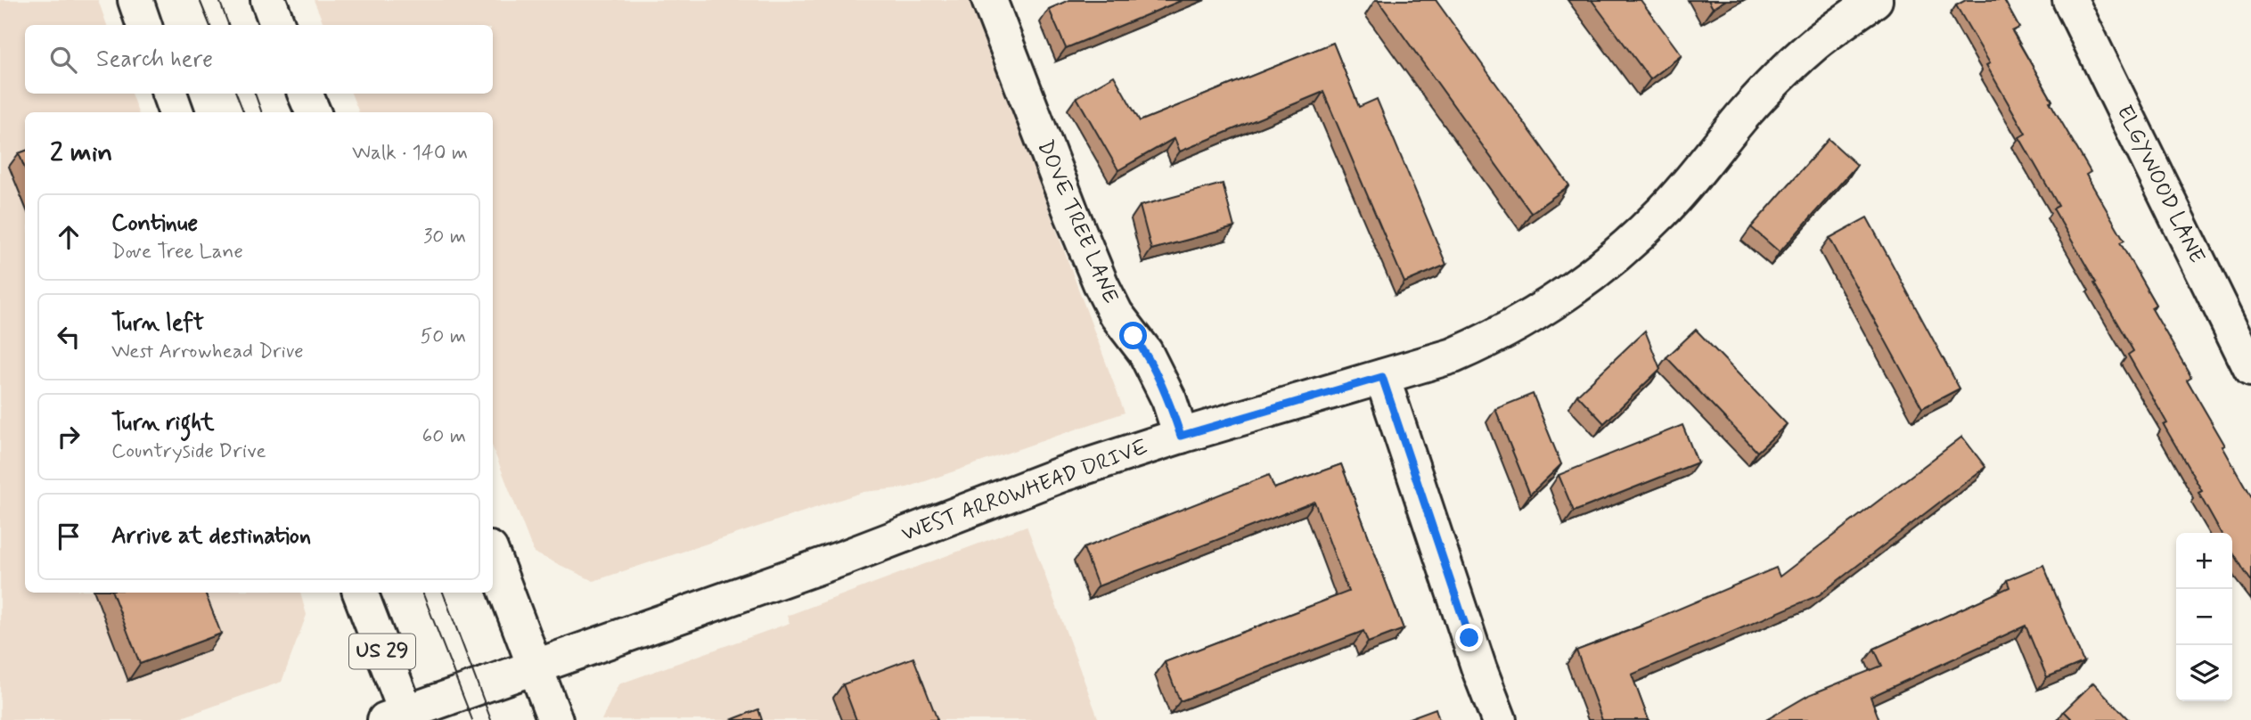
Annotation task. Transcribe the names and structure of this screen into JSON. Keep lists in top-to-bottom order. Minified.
{"streets":{"street":["ELGYWOOD LANE","DOVE TREE LANE","WEST ARROWHEAD DRIVE","US 29"]},"crossings":[["DOVE TREE LANE","WEST ARROWHEAD DRIVE"],["WEST ARROWHEAD DRIVE","US 29"]],"page":{"search":"Search here","heading":["2 min","Walk · 140 m"],"list":[["Continue","Dove Tree Lane","30 m"],["Turn left","West Arrowhead Drive","50 m"],["Turn right","Countryside Drive","60 m"],"Arrive at destination"],"map_buttons":["+","−"]}}
